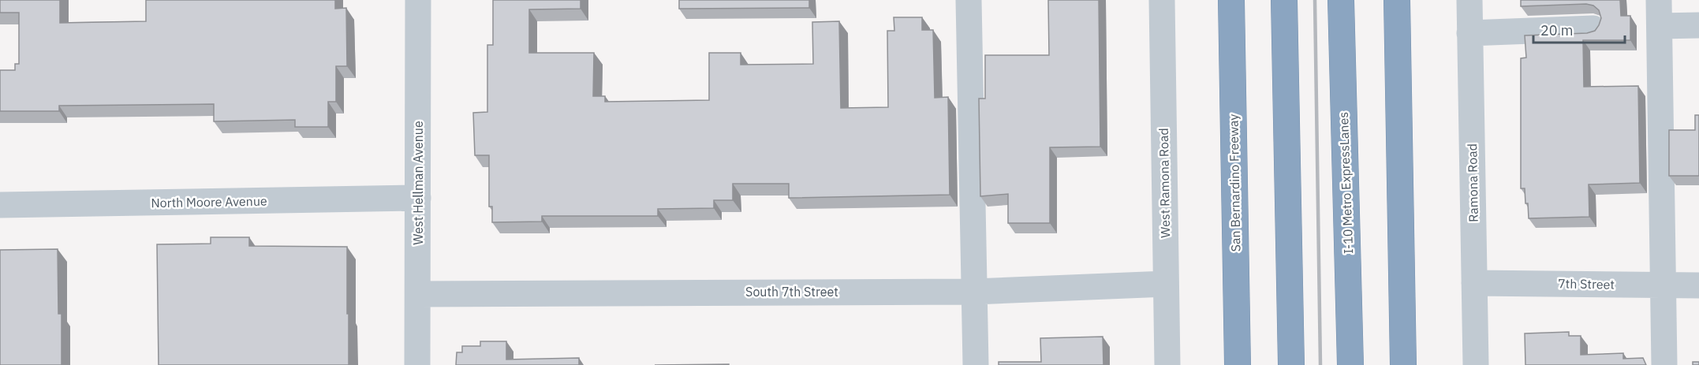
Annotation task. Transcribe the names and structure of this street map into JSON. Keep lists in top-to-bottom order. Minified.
{"streets":{"highway":["San Bernardino Freeway","I-10 Metro ExpressLanes"],"street":["West Hellman Avenue","West Ramona Road","Ramona Road","North Moore Avenue","7th Street","South 7th Street"]},"crossings":[["West Hellman Avenue","North Moore Avenue"],["West Hellman Avenue","South 7th Street"],["West Ramona Road","South 7th Street"],["Ramona Road","7th Street"]],"scale_bar":"20 m"}
